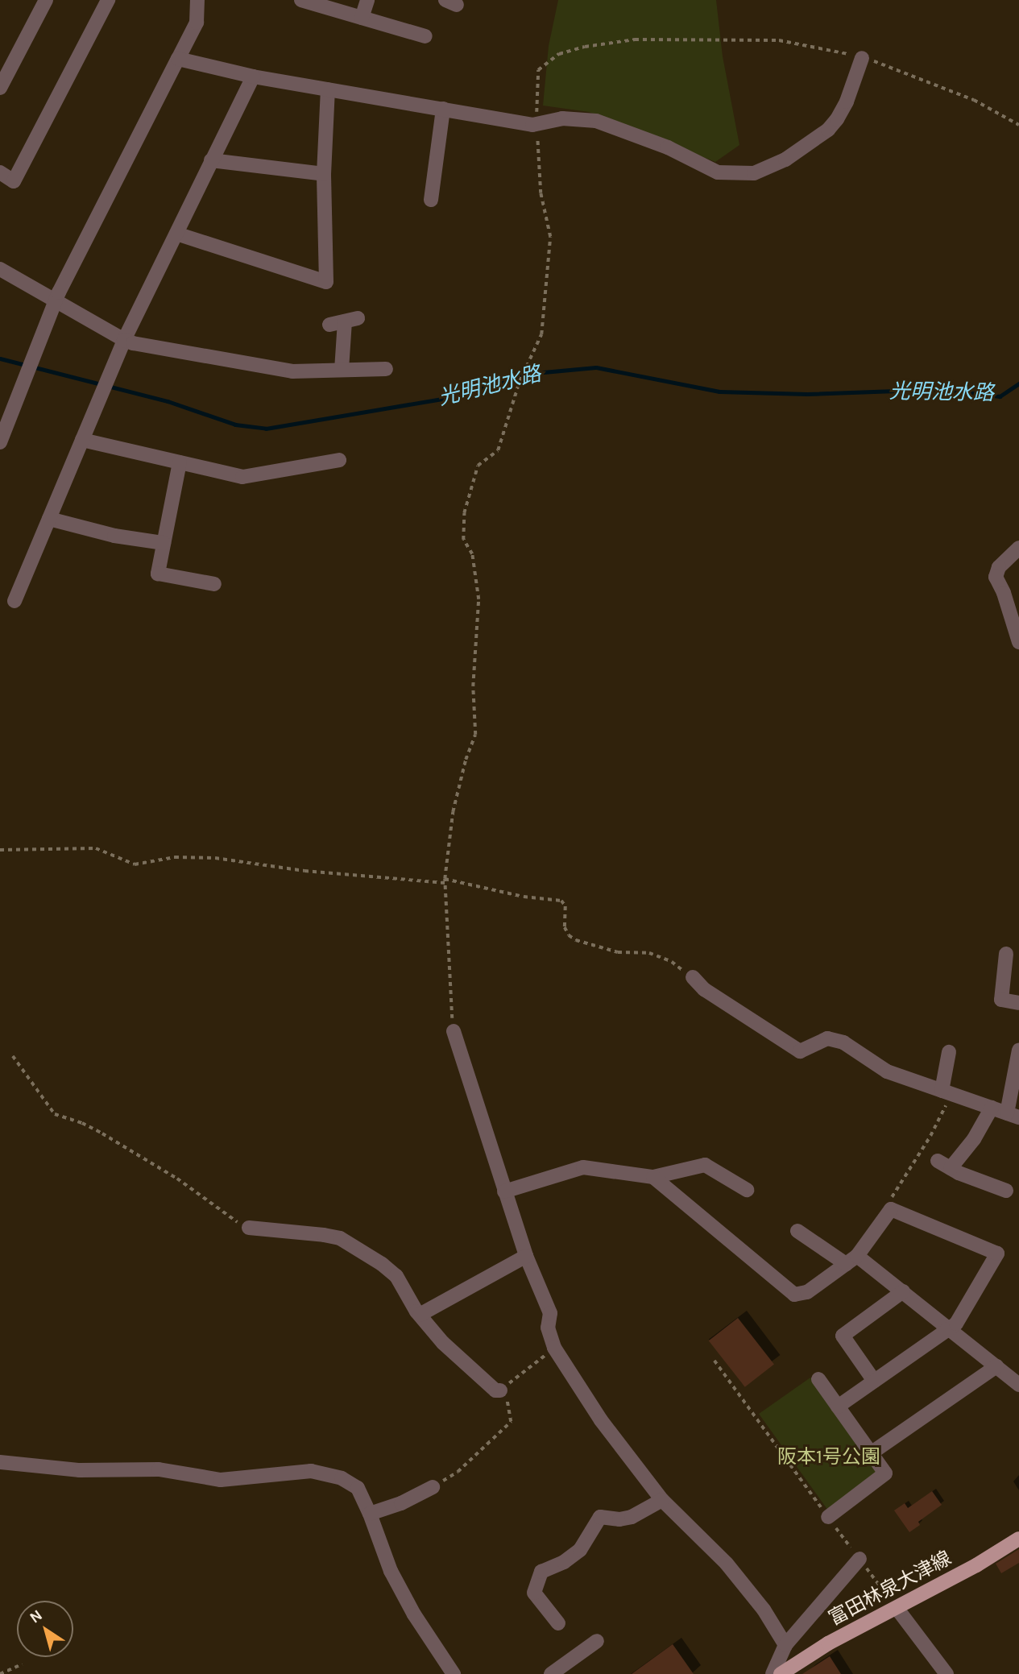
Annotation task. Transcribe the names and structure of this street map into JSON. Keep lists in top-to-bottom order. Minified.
{"streets":{"main road":["富田林泉大津線"]},"water":["光明池水路"],"parks":["阪本1号公園"],"north":"top left"}
